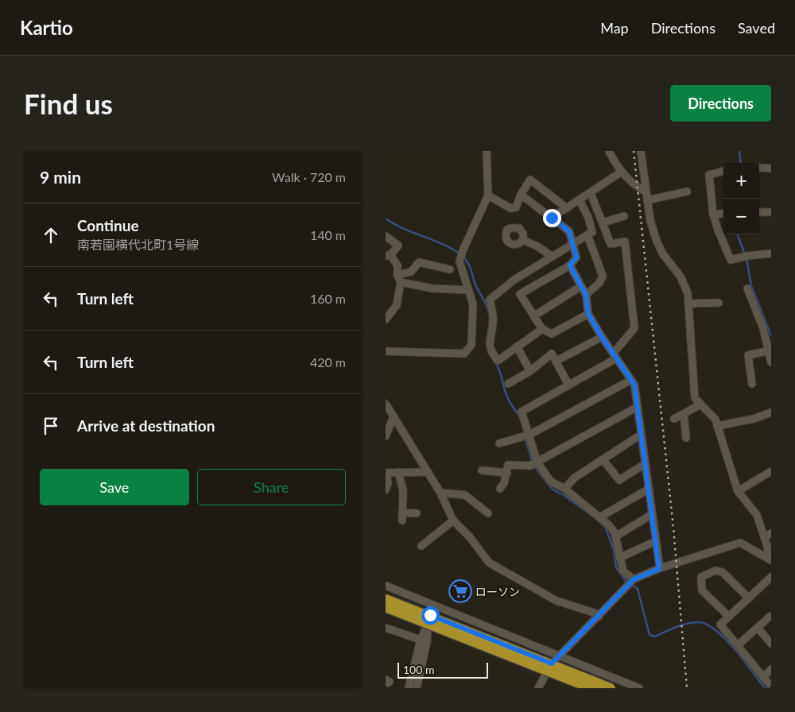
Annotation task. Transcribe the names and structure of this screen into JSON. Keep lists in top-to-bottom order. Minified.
{"places":{"supermarket":["ローソン"]},"scale_bar":"100 m","page":{"header":"Kartio","nav":["Map","Directions","Saved"],"buttons":["Directions",["Save","Share"]],"title":"Find us","heading":["9 min","Walk · 720 m"],"map_buttons":["+","−"],"list":[["Continue","南若園横代北町1号線","140 m"],["Turn left","160 m"],["Turn left","420 m"],"Arrive at destination"],"scale":"100 m"}}
